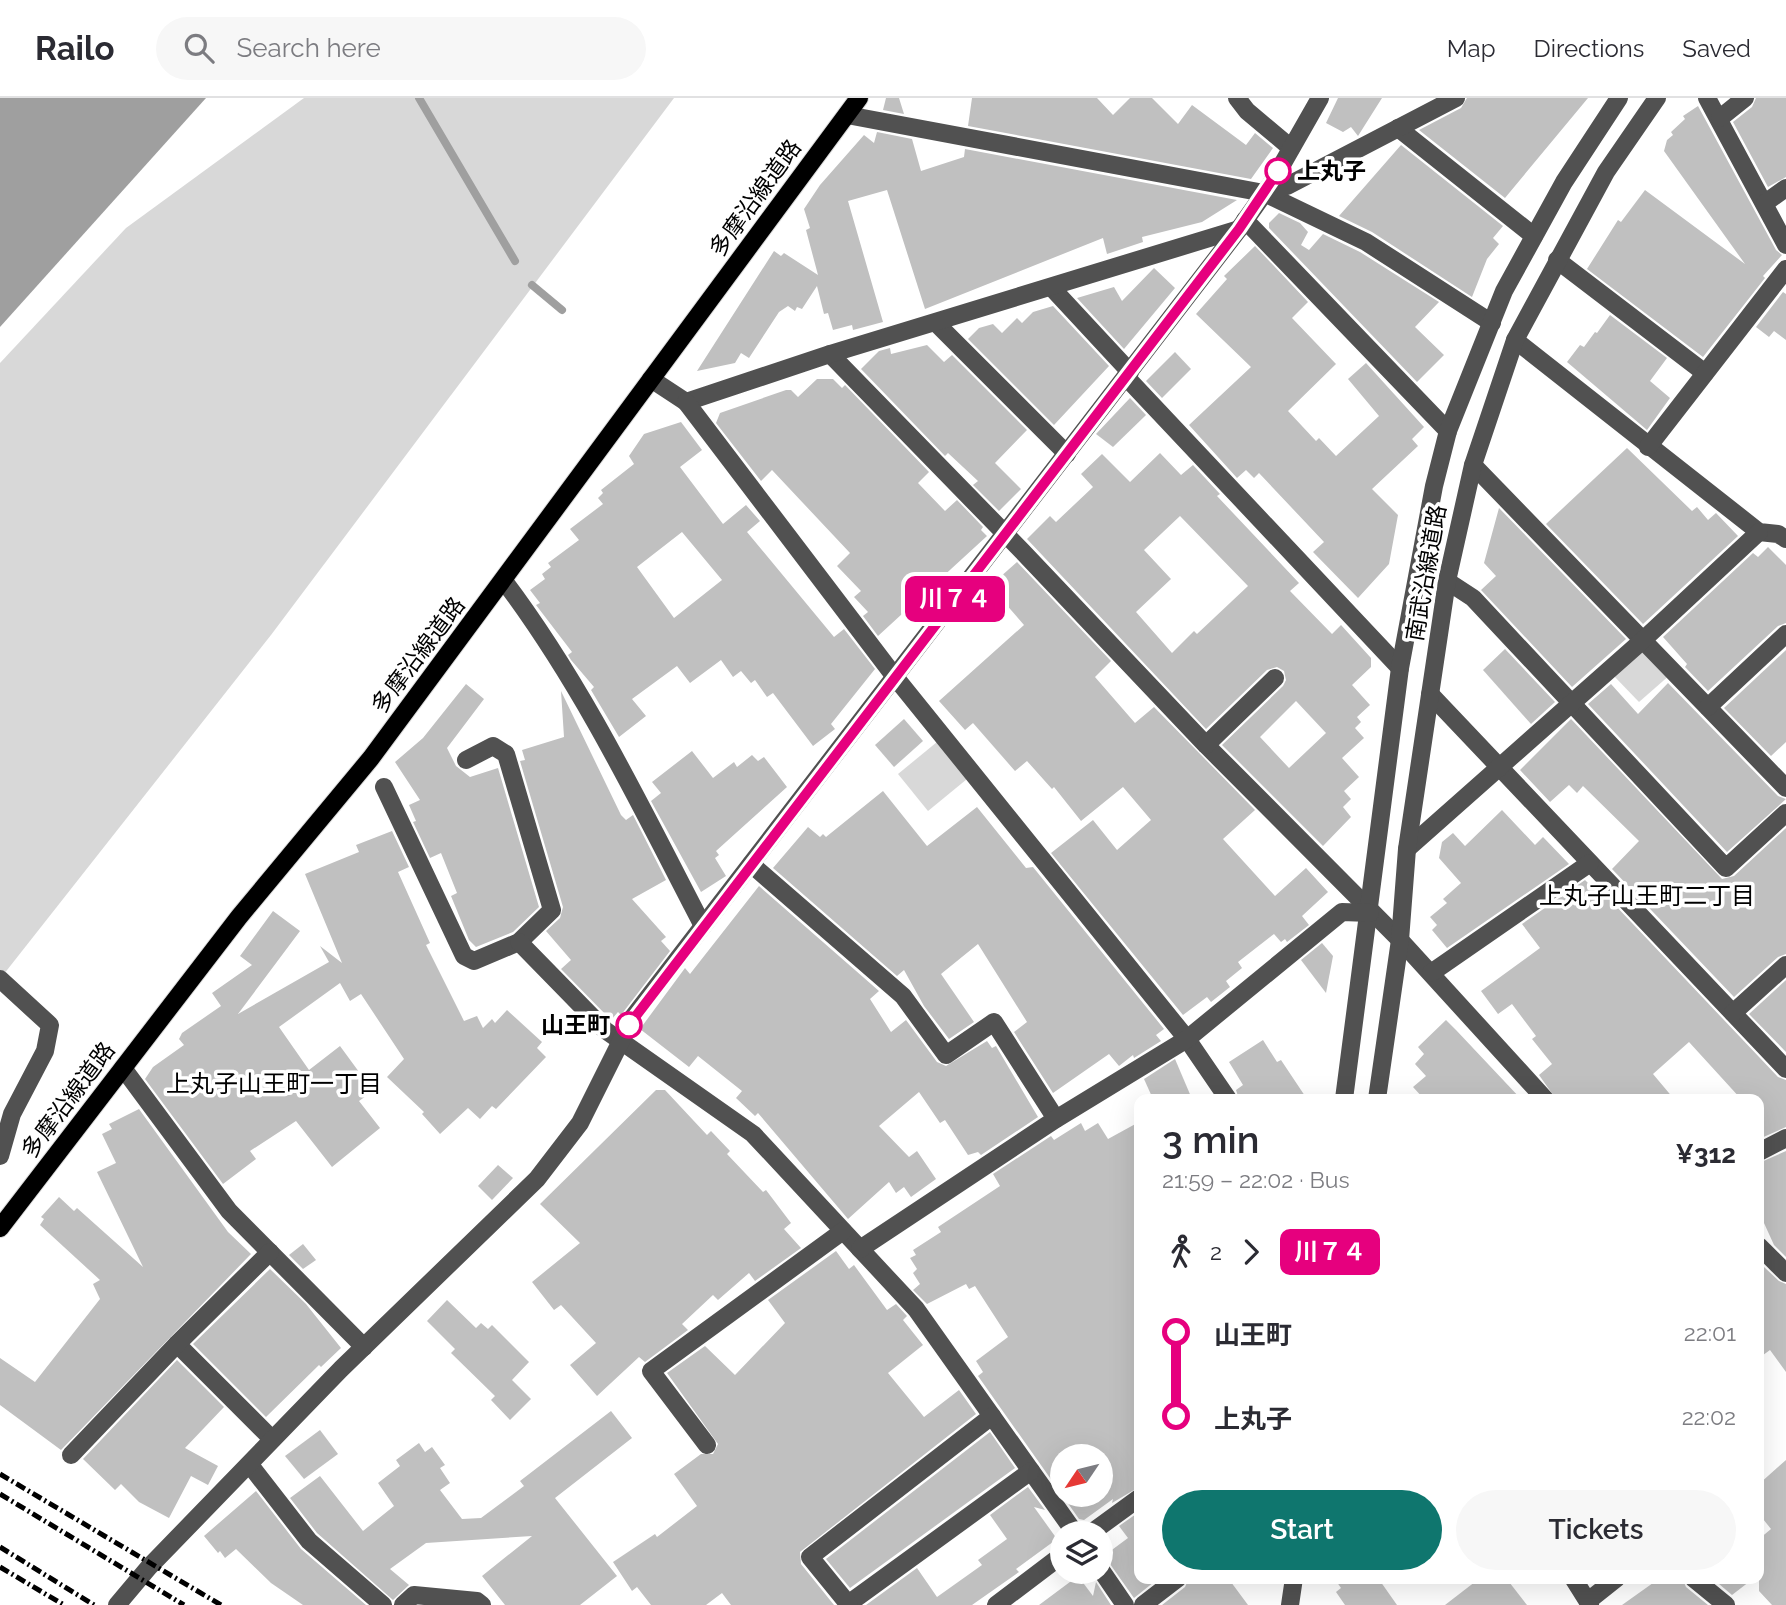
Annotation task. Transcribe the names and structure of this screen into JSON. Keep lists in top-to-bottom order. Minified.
{"streets":{"main road":["多摩沿線道路"],"street":["南武沿線道路"]},"districts":["上丸子山王町二丁目","上丸子山王町一丁目"],"places":["上丸子","山王町"],"lines":["bus line 川７４"],"north":"bottom left","page":{"header":"Railo","search":"Search here","nav":["Map","Directions","Saved"],"on_map":"川７４","heading":["3 min","21:59 – 22:02 · Bus","¥312"],"legs":["2","川７４"],"list":[{"name":"山王町","value":"22:01"},{"name":"上丸子","value":"22:02"}],"buttons":["Start","Tickets"]}}
